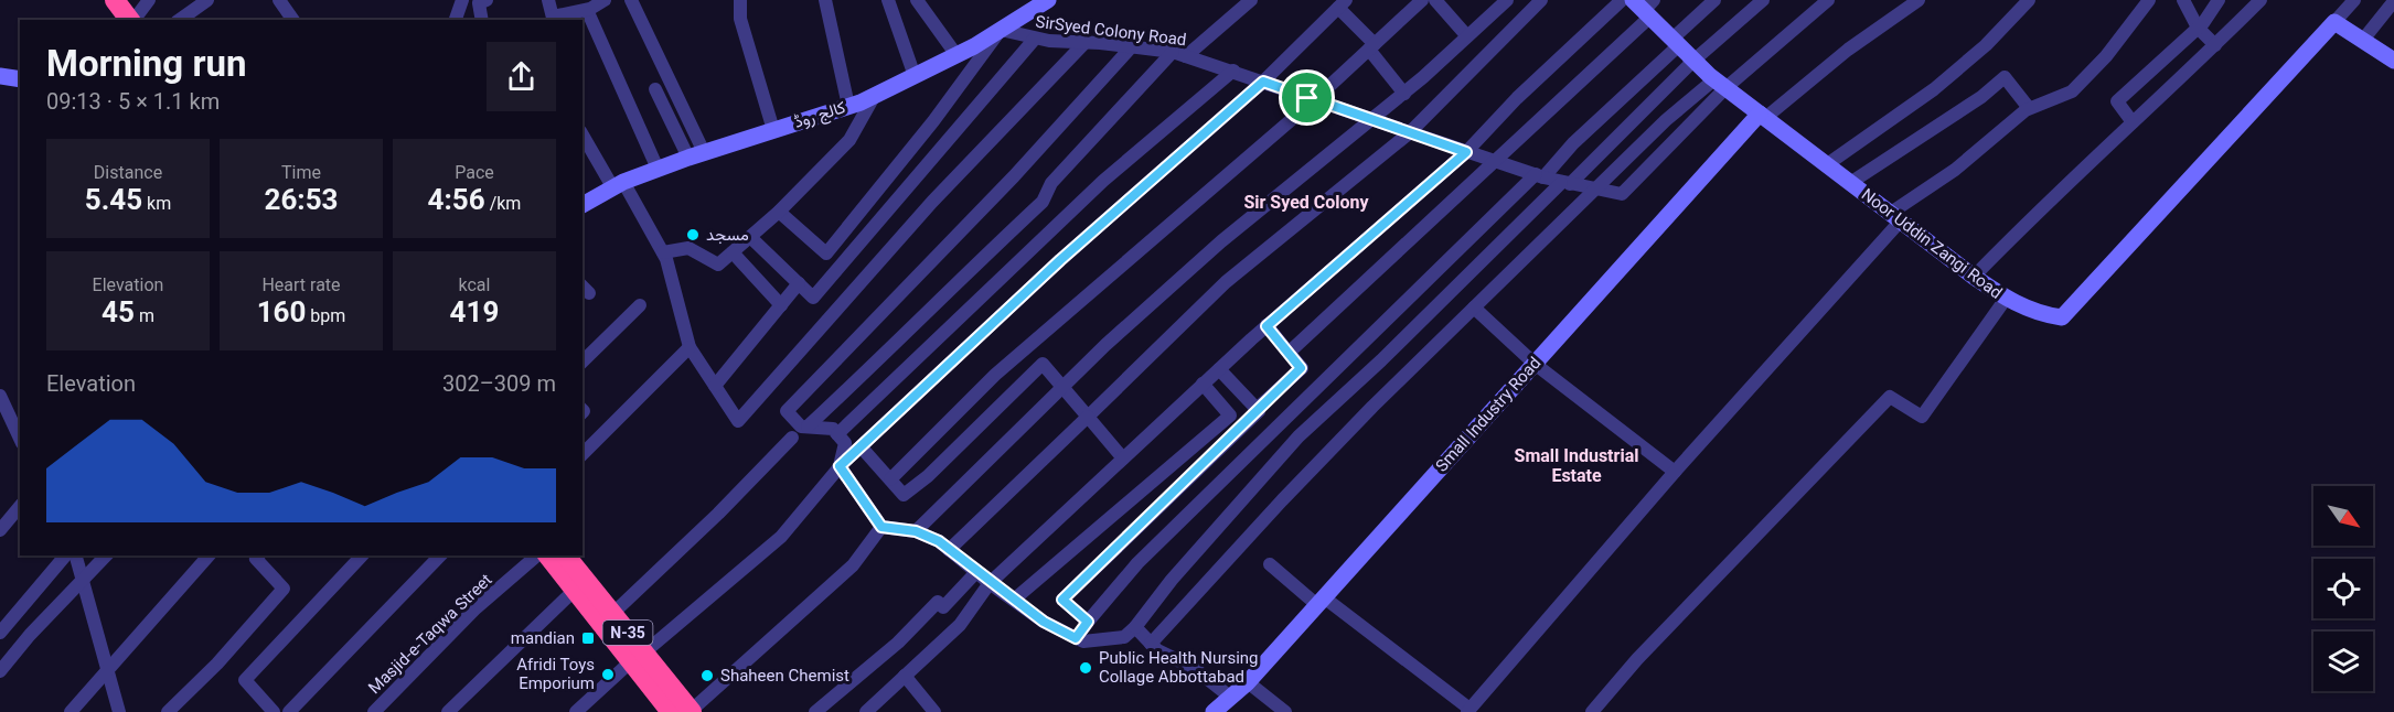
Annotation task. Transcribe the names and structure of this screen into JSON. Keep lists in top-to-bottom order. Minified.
{"streets":{"highway":["N-35"],"street":["SirSyed Colony Road","کالج روڈ","Noor Uddin Zangi Road","Small Industry Road","Masjid-e-Taqwa Street"]},"crossings":[["SirSyed Colony Road","کالج روڈ"],["SirSyed Colony Road","Noor Uddin Zangi Road"],["Noor Uddin Zangi Road","Small Industry Road"]],"districts":["Sir Syed Colony","Small Industrial Estate"],"places":{"other":["مسجد","Public Health Nursing Collage Abbottabad","Afridi Toys Emporium","Shaheen Chemist"],"transit":["mandian"]},"north":"bottom right","page":{"heading":["Morning run","09:13 · 5 × 1.1 km"],"stats":[["Distance","5.45 km"],["Time","26:53"],["Pace","4:56 /km"],["Elevation","45 m"],["Heart rate","160 bpm"],["kcal","419"]],"chart":["Elevation","302–309 m"]}}
